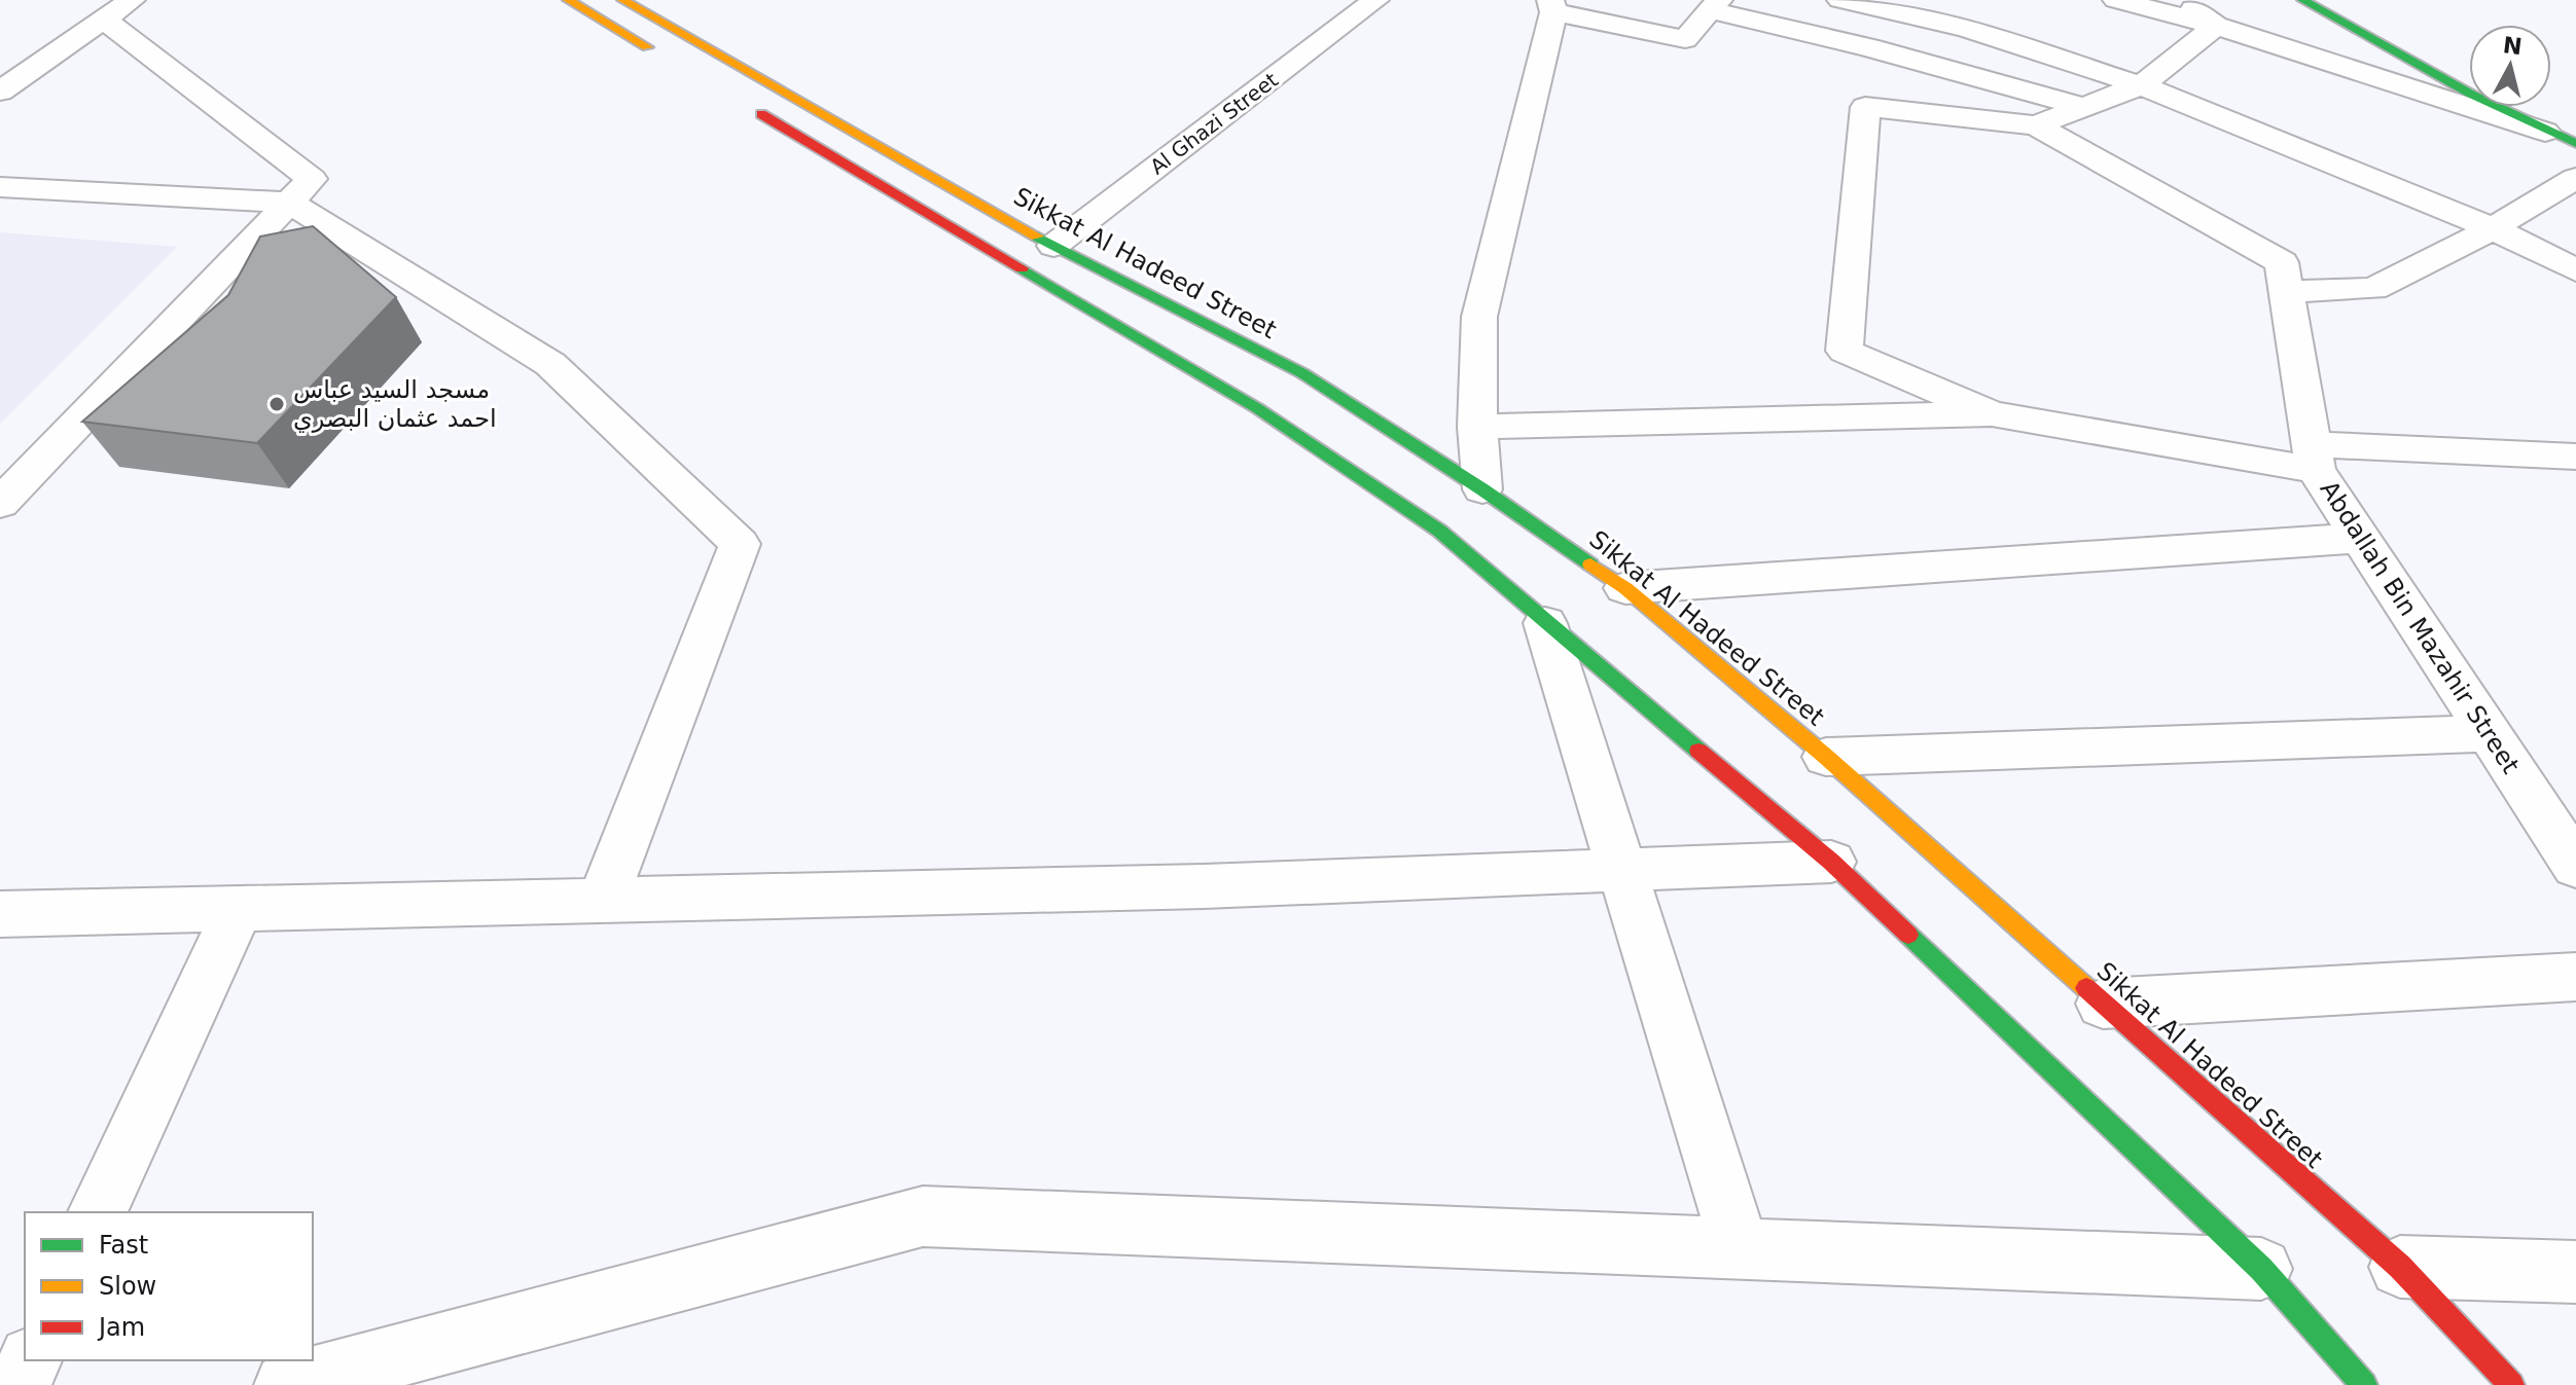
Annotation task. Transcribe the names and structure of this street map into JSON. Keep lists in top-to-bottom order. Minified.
{"streets":{"main road":["Sikkat Al Hadeed Street"],"street":["Al Ghazi Street","Abdallah Bin Mazahir Street"]},"crossings":[["Al Ghazi Street","Sikkat Al Hadeed Street"]],"places":["مسجد السيد عباس احمد عثمان البصري"],"legend":["Fast","Slow","Jam"],"north":"top"}
